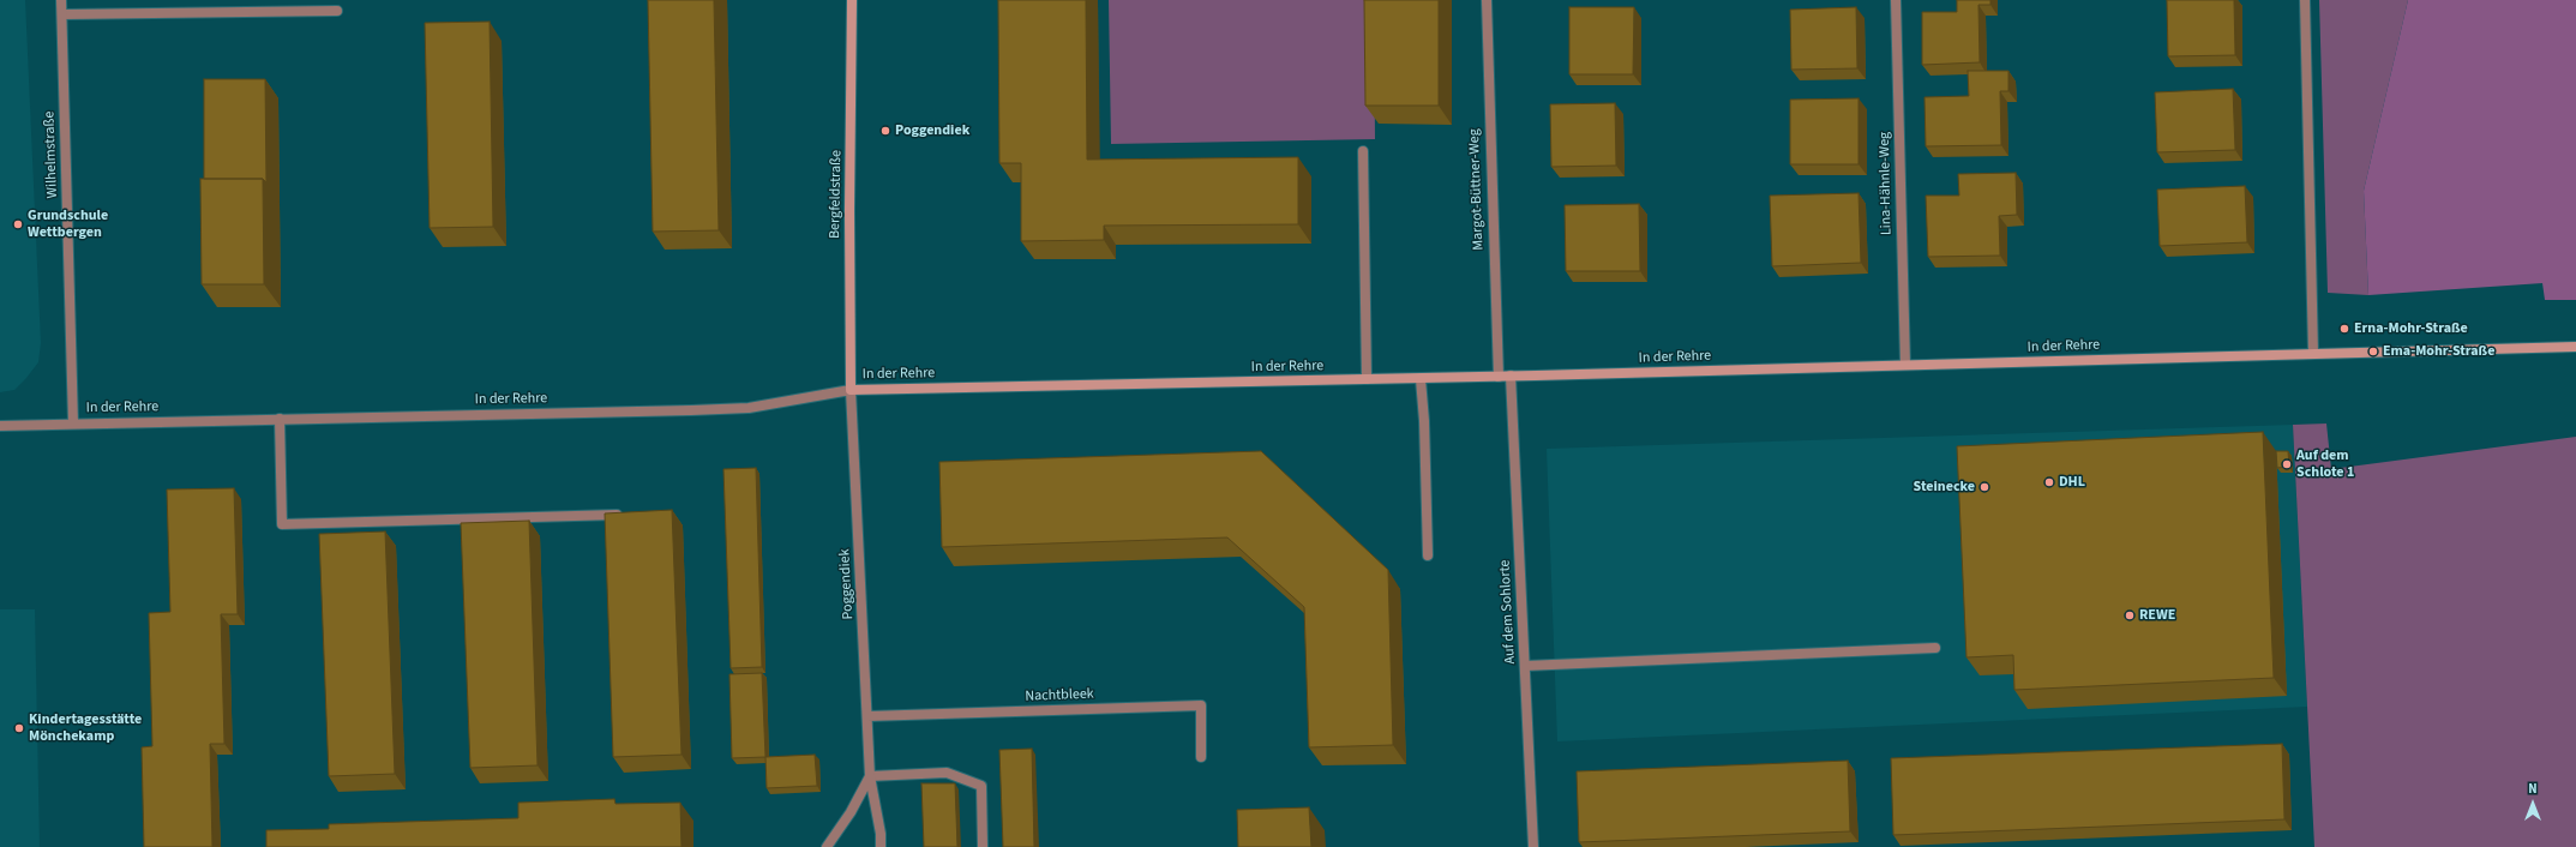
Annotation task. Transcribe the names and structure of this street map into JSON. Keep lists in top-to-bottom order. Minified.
{"streets":{"street":["Wilhelmstraße","Lina-Hähnle-Weg","Margot-Büttner-Weg","Bergfeldstraße","In der Rehre","Poggendiek","Auf dem Sohlorte","Nachtbleek"]},"crossings":[["Wilhelmstraße","In der Rehre"],["Lina-Hähnle-Weg","In der Rehre"],["Margot-Büttner-Weg","In der Rehre"],["Bergfeldstraße","In der Rehre"],["Bergfeldstraße","Poggendiek"],["In der Rehre","Poggendiek"],["In der Rehre","Auf dem Sohlorte"],["Poggendiek","Nachtbleek"]],"places":["Poggendiek","Grundschule Wettbergen","Erna-Mohr-Straße","Ema-Mohr-Straße","Auf dem Schlote 1","DHL","Steinecke","REWE","Kindertagesstätte Mönchekamp"],"north":"top"}
